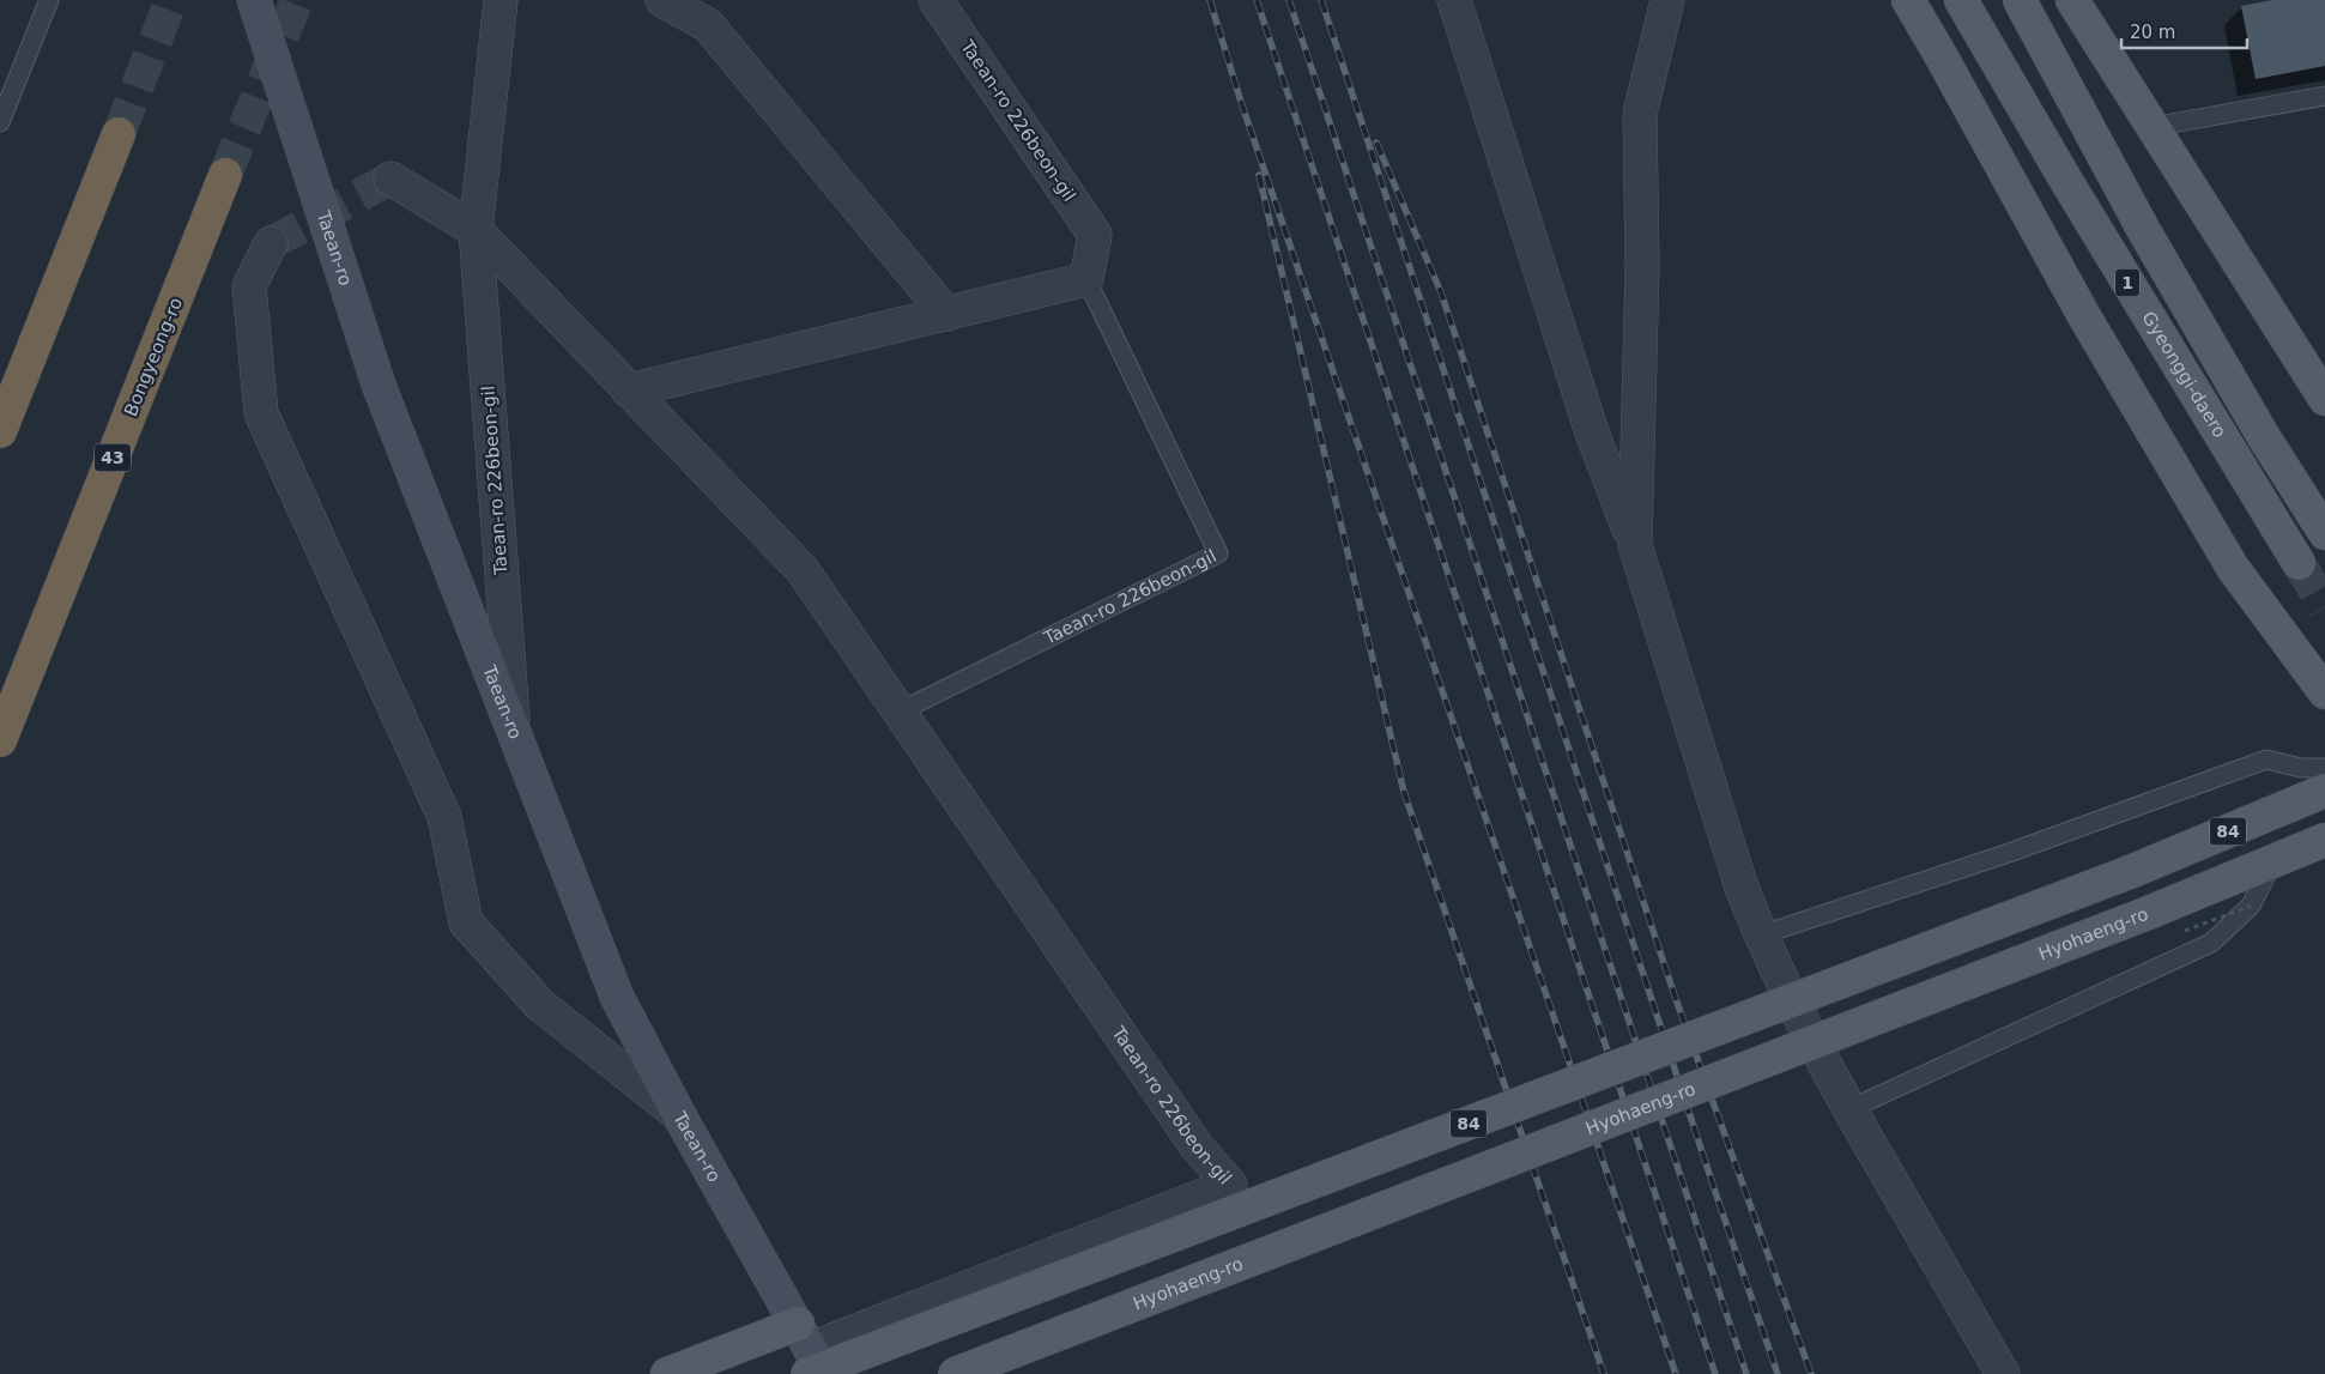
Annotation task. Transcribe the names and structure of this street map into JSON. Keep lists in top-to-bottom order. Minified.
{"streets":{"highway":["Bongyeong-ro","43"],"main road":["1","Gyeonggi-daero","84","Hyohaeng-ro"],"street":["Taean-ro 226beon-gil","Taean-ro"]},"crossings":[["Taean-ro 226beon-gil","Taean-ro"],["Taean-ro 226beon-gil","84"],["Taean-ro","84"]],"scale_bar":"20 m"}
